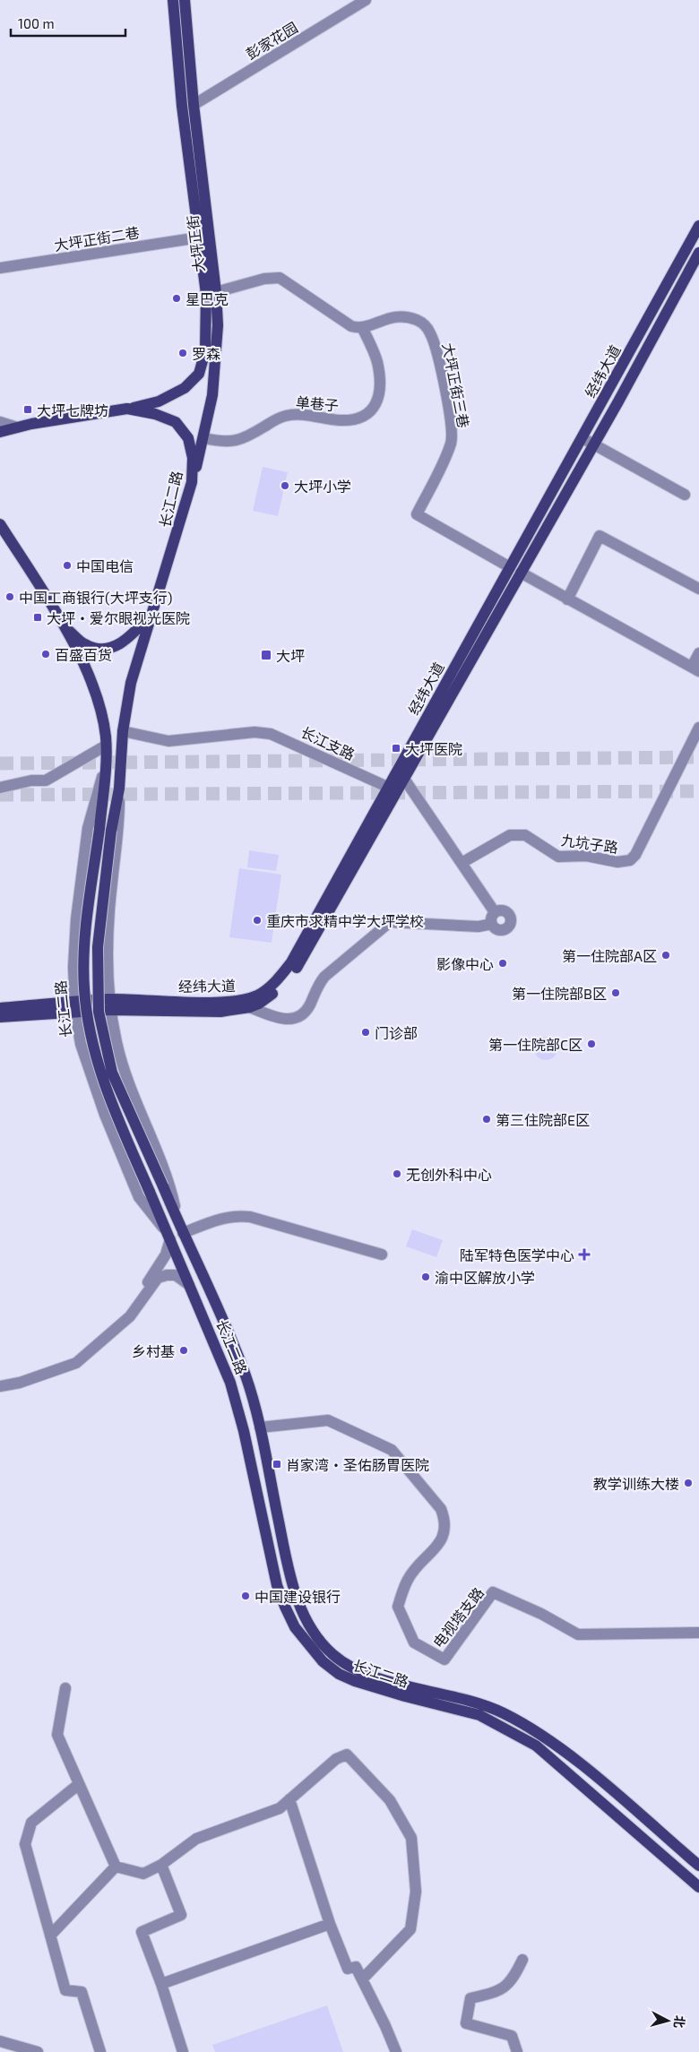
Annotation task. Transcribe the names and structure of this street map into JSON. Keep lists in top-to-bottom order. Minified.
{"streets":{"main road":["大坪正街","经纬大道","长江二路"],"street":["彭家花园","大坪正街二巷","大坪正街三巷","单巷子","长江支路","九坑子路","电视塔支路"]},"crossings":[["彭家花园","大坪正街"],["大坪正街二巷","大坪正街"],["大坪正街","单巷子"],["大坪正街","长江二路"],["经纬大道","大坪正街三巷"],["经纬大道","长江二路"],["经纬大道","长江支路"],["大坪正街三巷","单巷子"],["长江二路","长江支路"],["长江二路","电视塔支路"]],"places":{"other":["星巴克","罗森","大坪小学","中国电信","中国工商银行(大坪支行)","百盛百货","重庆市求精中学大坪学校","第一住院部A区","影像中心","第一住院部B区","门诊部","第一住院部C区","第三住院部E区","无创外科中心","渝中区解放小学","乡村基","教学训练大楼","中国建设银行"],"transit":["大坪七牌坊","大坪‧爱尔眼视光医院","大坪","大坪医院","肖家湾‧圣佑肠胃医院"],"health":["陆军特色医学中心"]},"scale_bar":"100 m","north":"right"}
